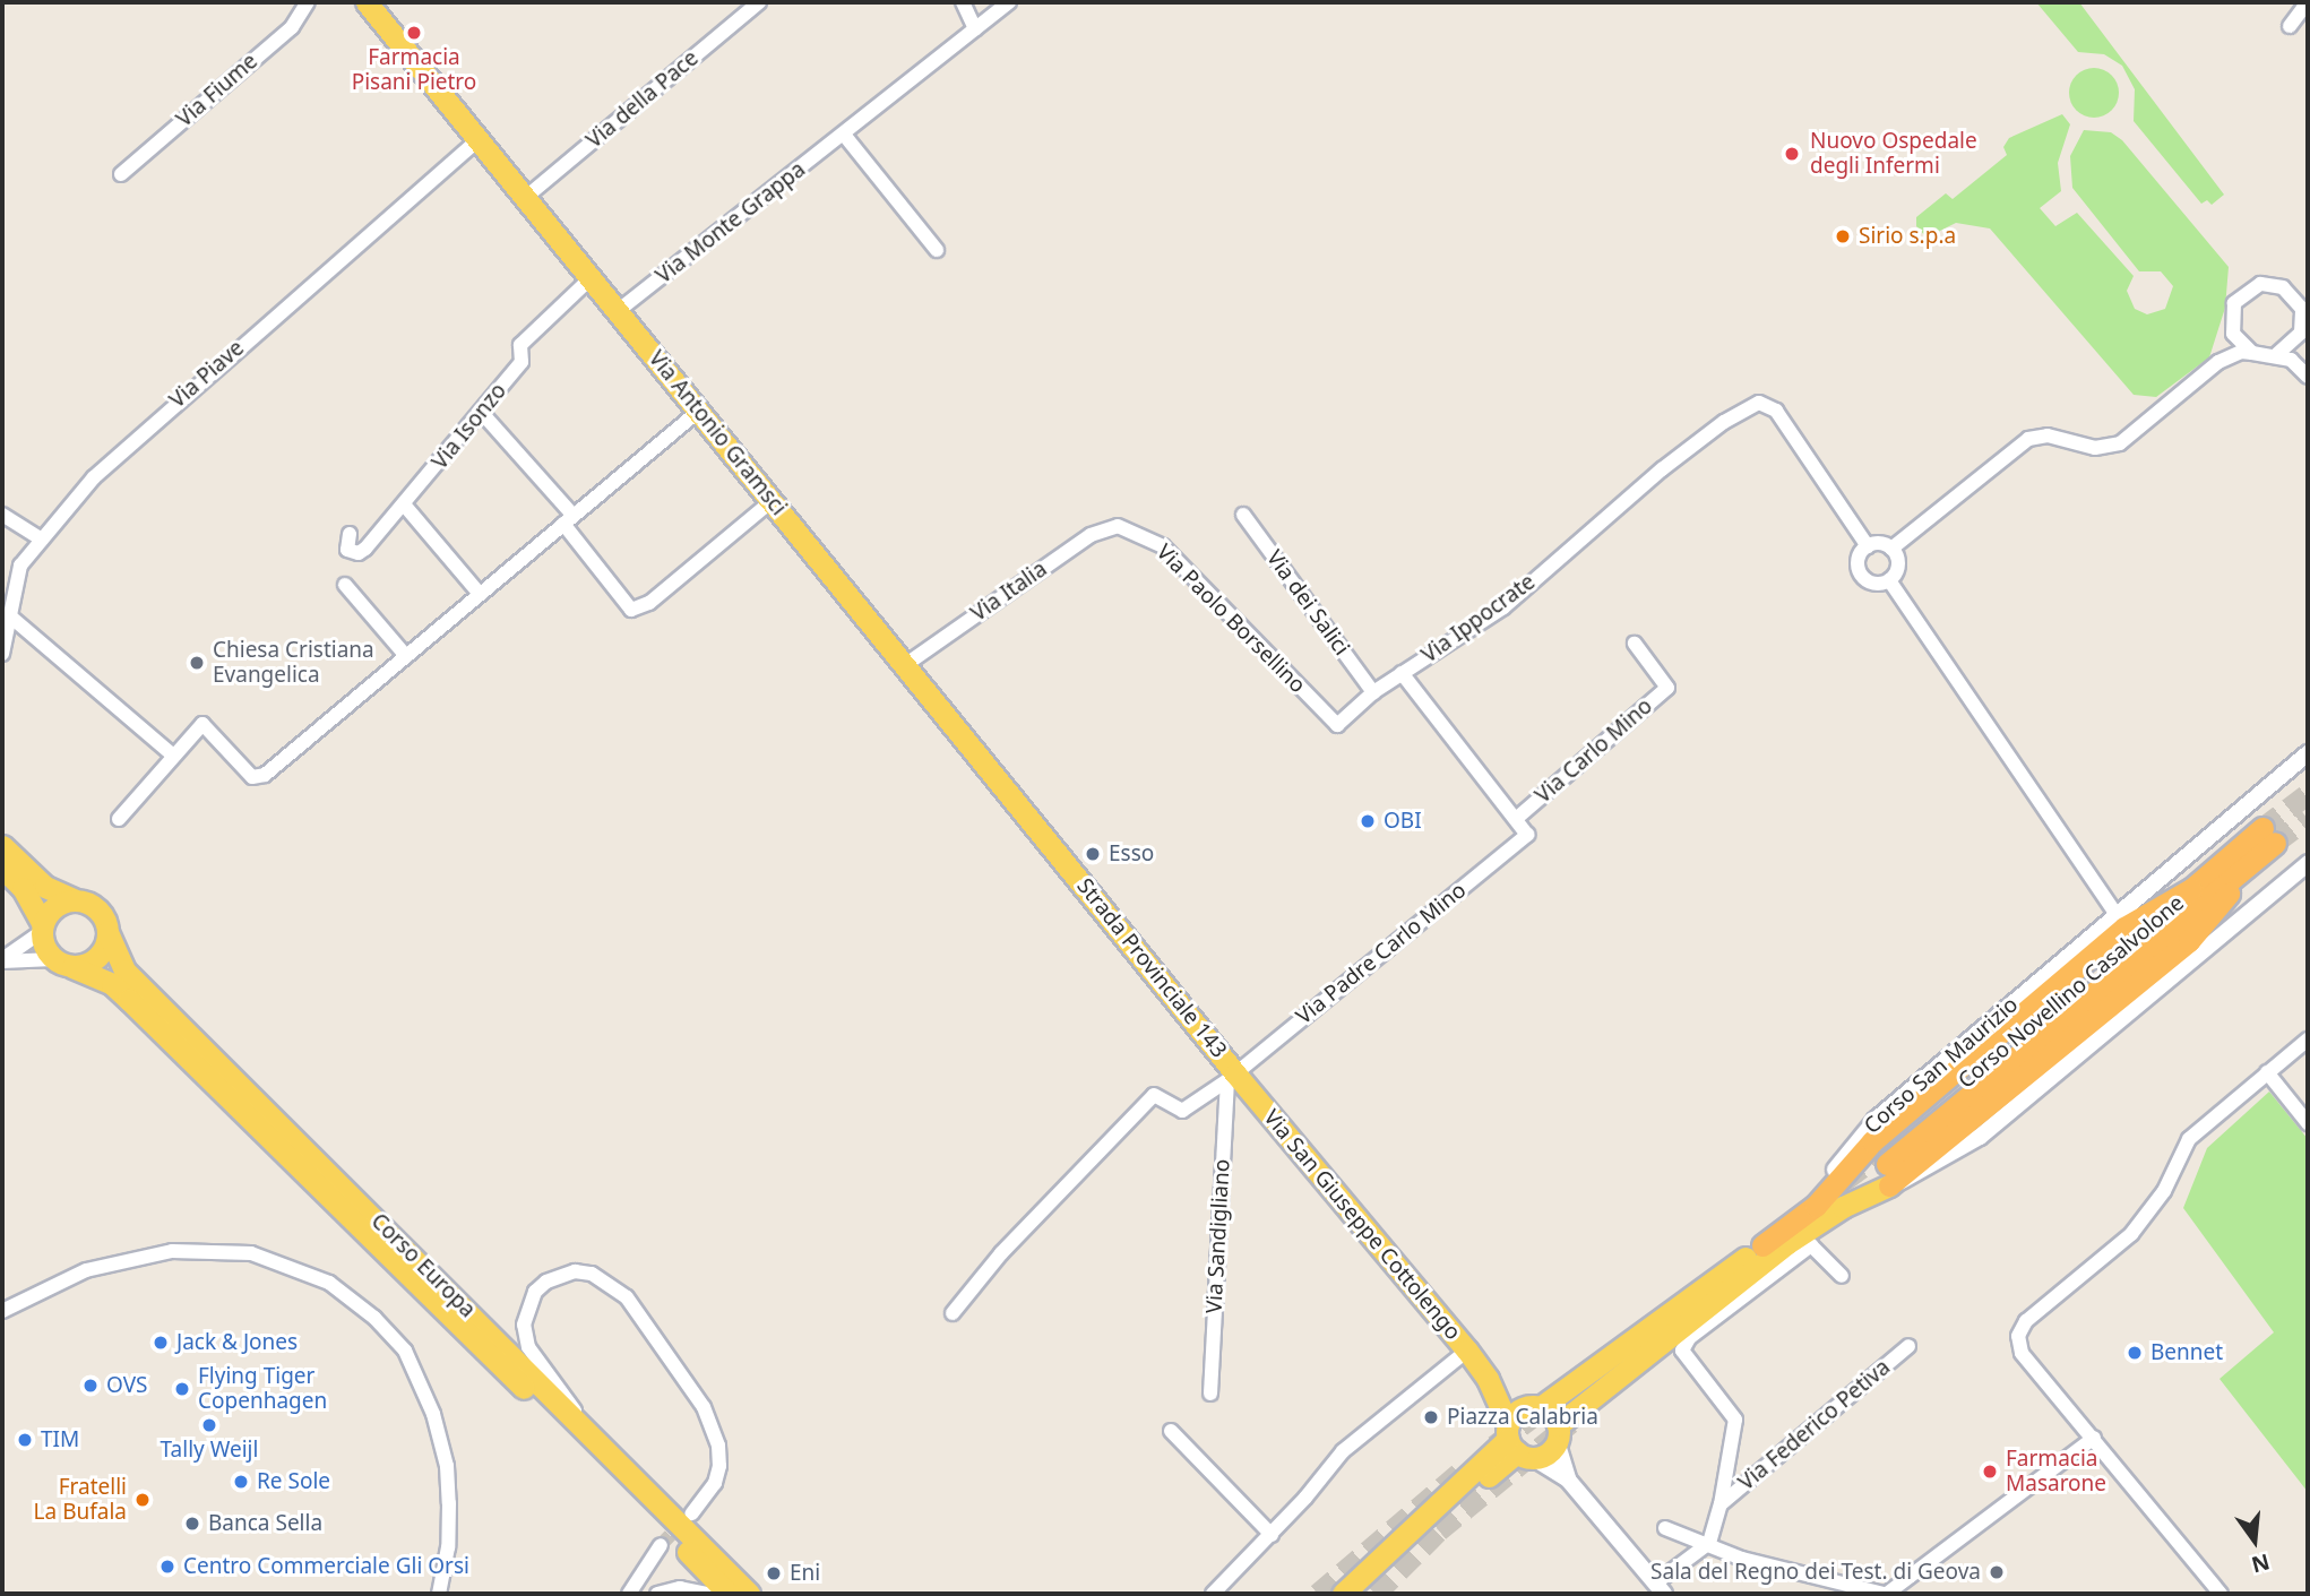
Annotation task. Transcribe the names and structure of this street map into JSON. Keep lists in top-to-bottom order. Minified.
{"streets":{"highway":["Corso Novellino Casalvolone"],"main road":["Via Antonio Gramsci","Strada Provinciale 143","Corso San Maurizio","Via San Giuseppe Cottolengo","Corso Europa"],"street":["Via Fiume","Via della Pace","Via Monte Grappa","Via Piave","Via Isonzo","Via Italia","Via dei Salici","Via Paolo Borsellino","Via Ippocrate","Via Carlo Mino","Via Padre Carlo Mino","Via Sandigliano","Via Federico Petiva"]},"crossings":[["Via della Pace","Via Antonio Gramsci"],["Via Monte Grappa","Via Antonio Gramsci"],["Via Piave","Via Antonio Gramsci"],["Via Isonzo","Via Antonio Gramsci"],["Via Antonio Gramsci","Via Italia"],["Via Antonio Gramsci","Strada Provinciale 143"],["Via Italia","Via Paolo Borsellino"],["Via dei Salici","Via Ippocrate"],["Via Paolo Borsellino","Via Ippocrate"],["Via Carlo Mino","Via Padre Carlo Mino"],["Via Padre Carlo Mino","Strada Provinciale 143"],["Via Padre Carlo Mino","Via San Giuseppe Cottolengo"],["Via Padre Carlo Mino","Via Sandigliano"],["Strada Provinciale 143","Via San Giuseppe Cottolengo"],["Strada Provinciale 143","Via Sandigliano"],["Corso San Maurizio","Via San Giuseppe Cottolengo"],["Via San Giuseppe Cottolengo","Via Sandigliano"]],"places":["Farmacia Pisani Pietro","Nuovo Ospedale degli Infermi","Sirio s.p.a","Chiesa Cristiana Evangelica","OBI","Esso","Jack & Jones","Bennet","OVS","Flying Tiger Copenhagen","Piazza Calabria","Tally Weijl","TIM","Farmacia Masarone","Re Sole","Fratelli La Bufala","Banca Sella","Centro Commerciale Gli Orsi","Sala del Regno dei Test. di Geova","Eni"],"north":"bottom"}
